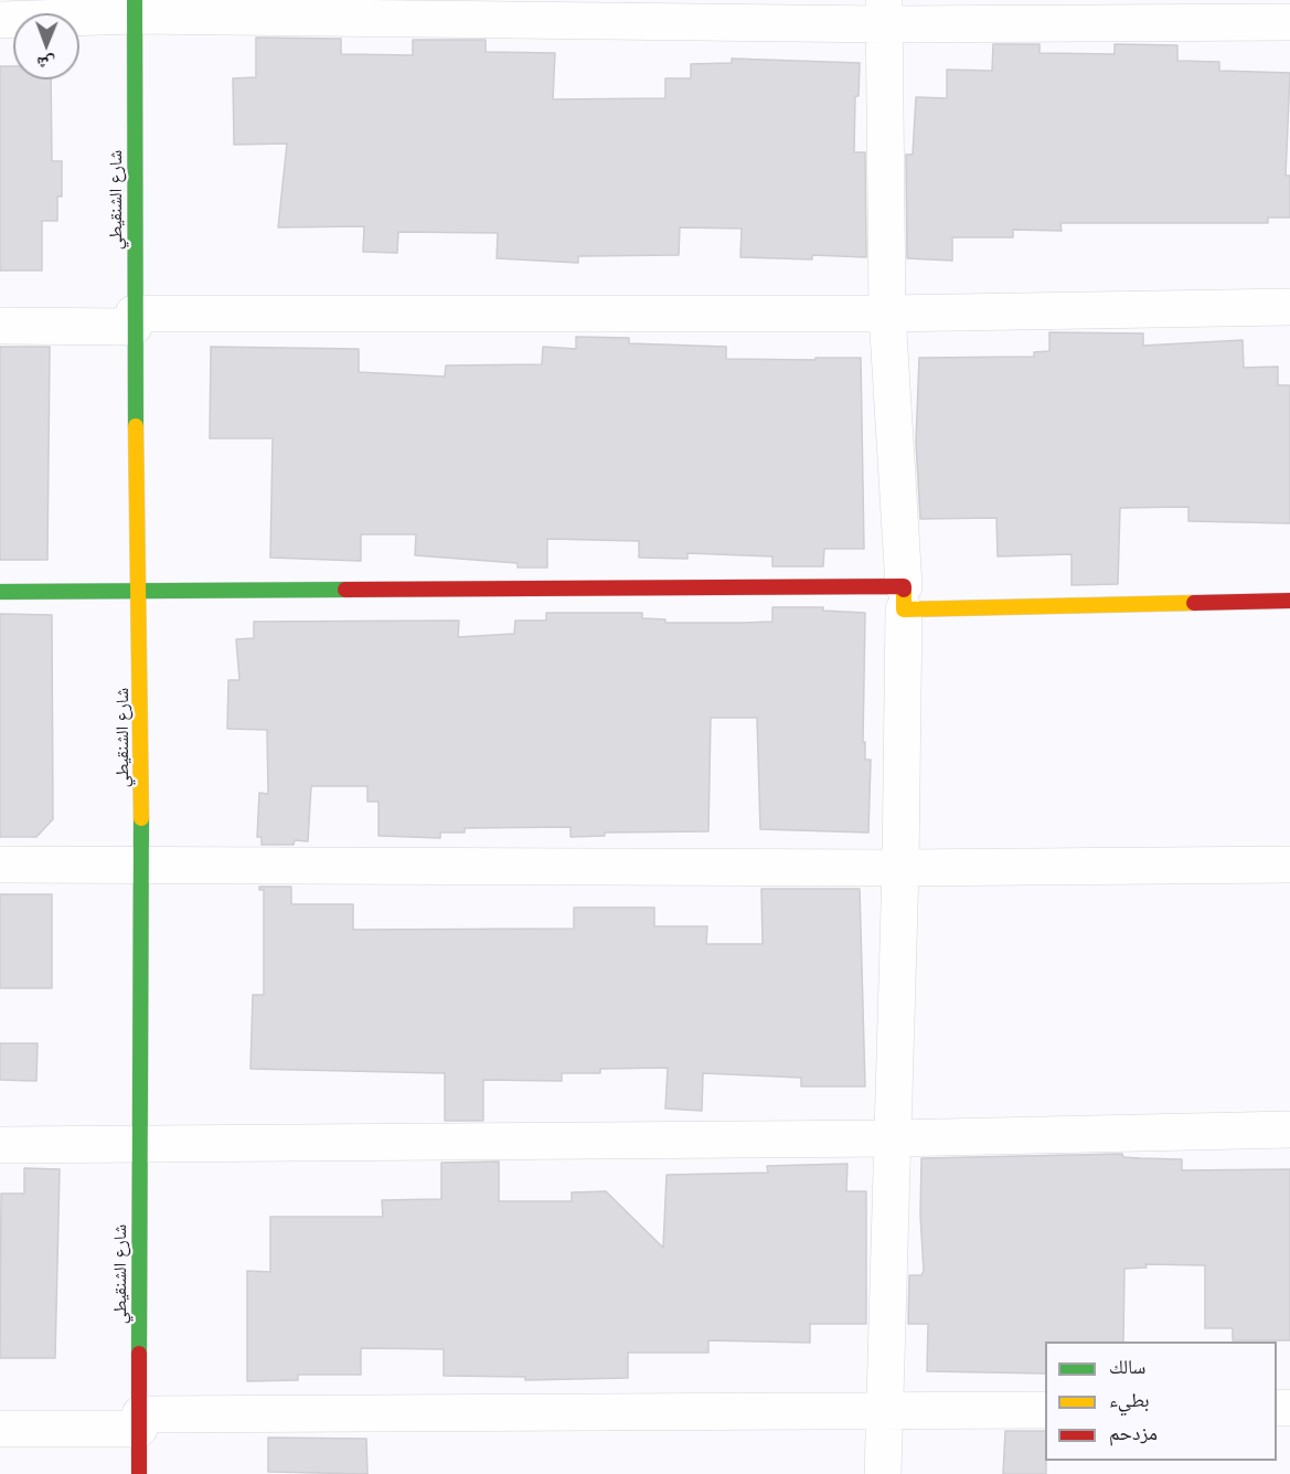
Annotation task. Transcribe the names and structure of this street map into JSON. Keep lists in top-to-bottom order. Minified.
{"streets":{"street":["شارع الشنقيطي"]},"legend":["سالك","بطيء","مزدحم"],"north":"bottom"}
